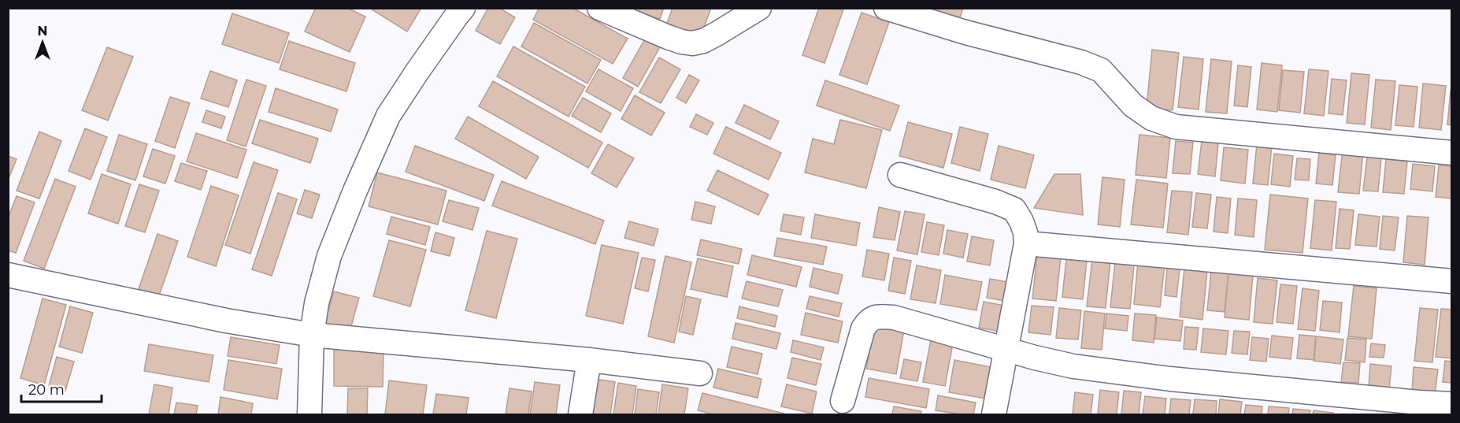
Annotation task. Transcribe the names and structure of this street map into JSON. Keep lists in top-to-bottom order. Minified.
{"scale_bar":"20 m","north":"top"}
